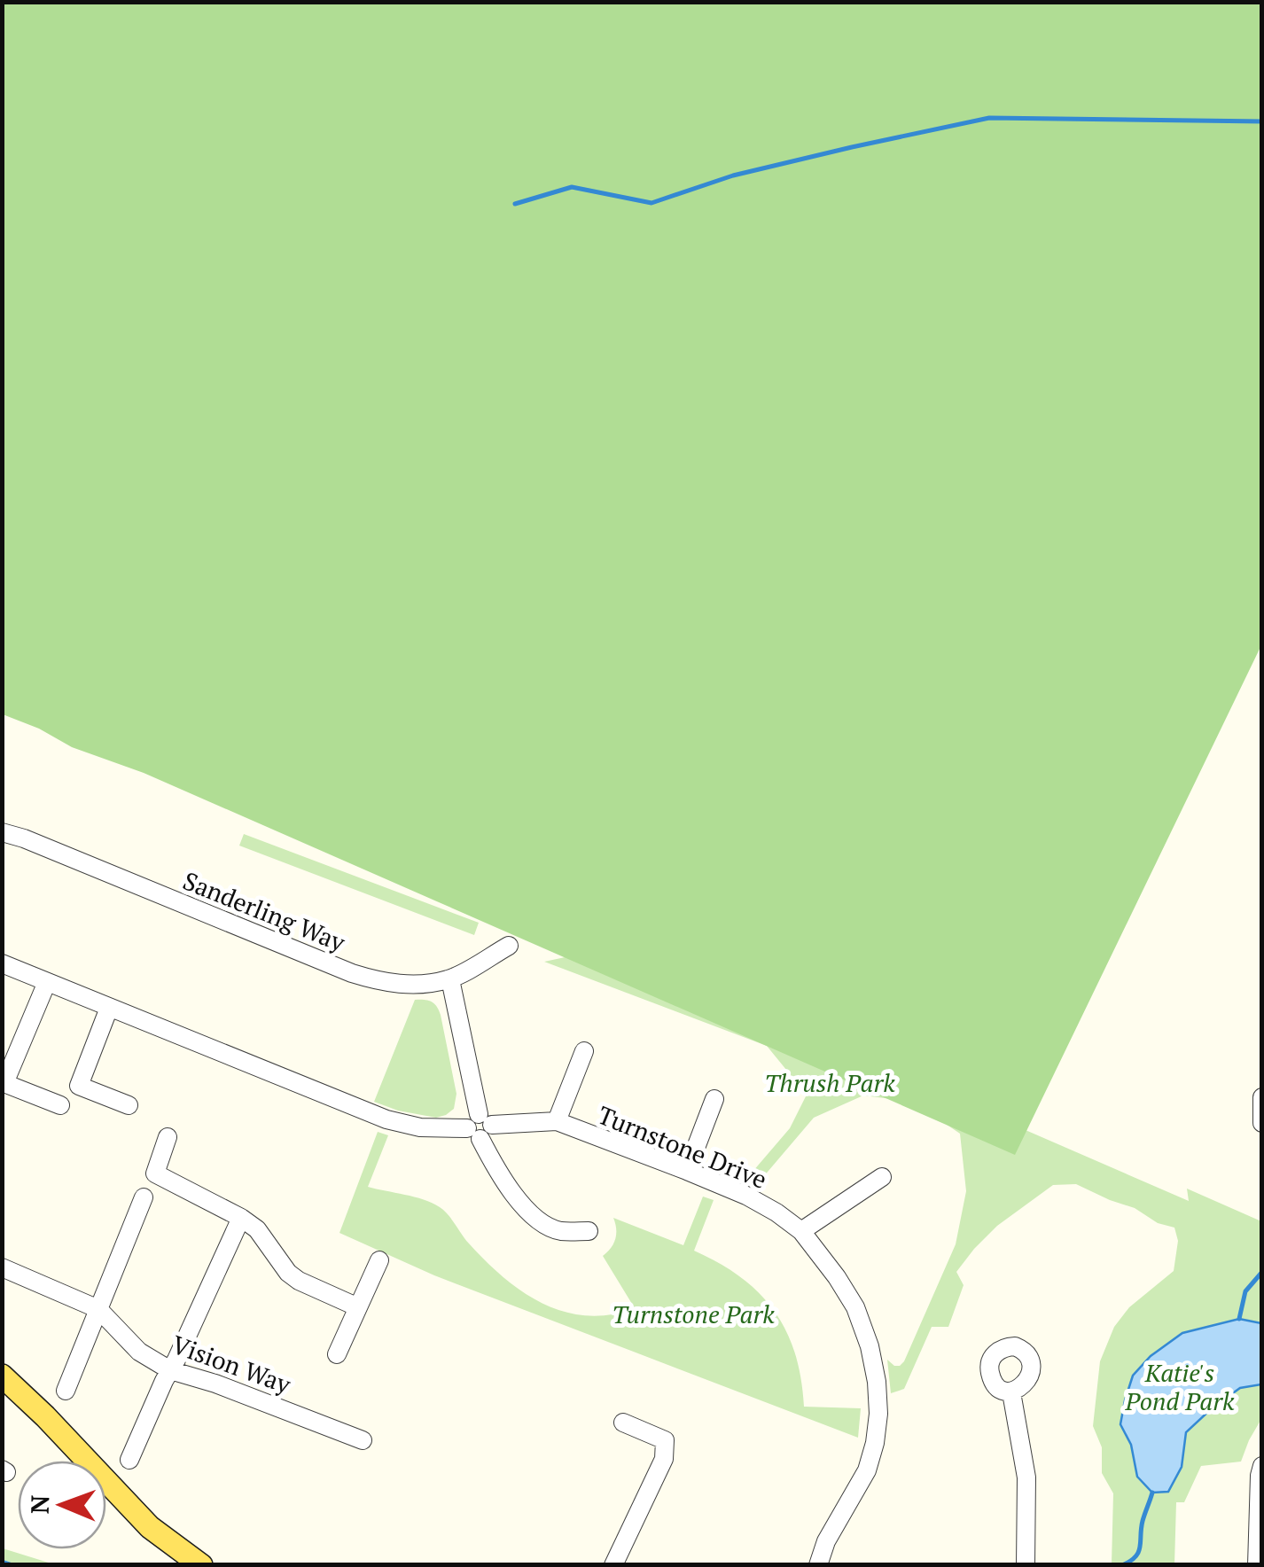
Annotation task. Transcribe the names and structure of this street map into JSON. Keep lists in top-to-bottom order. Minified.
{"streets":{"street":["Sanderling Way","Turnstone Drive","Vision Way"]},"parks":["Thrush Park","Turnstone Park","Katie's Pond Park"],"north":"left"}
